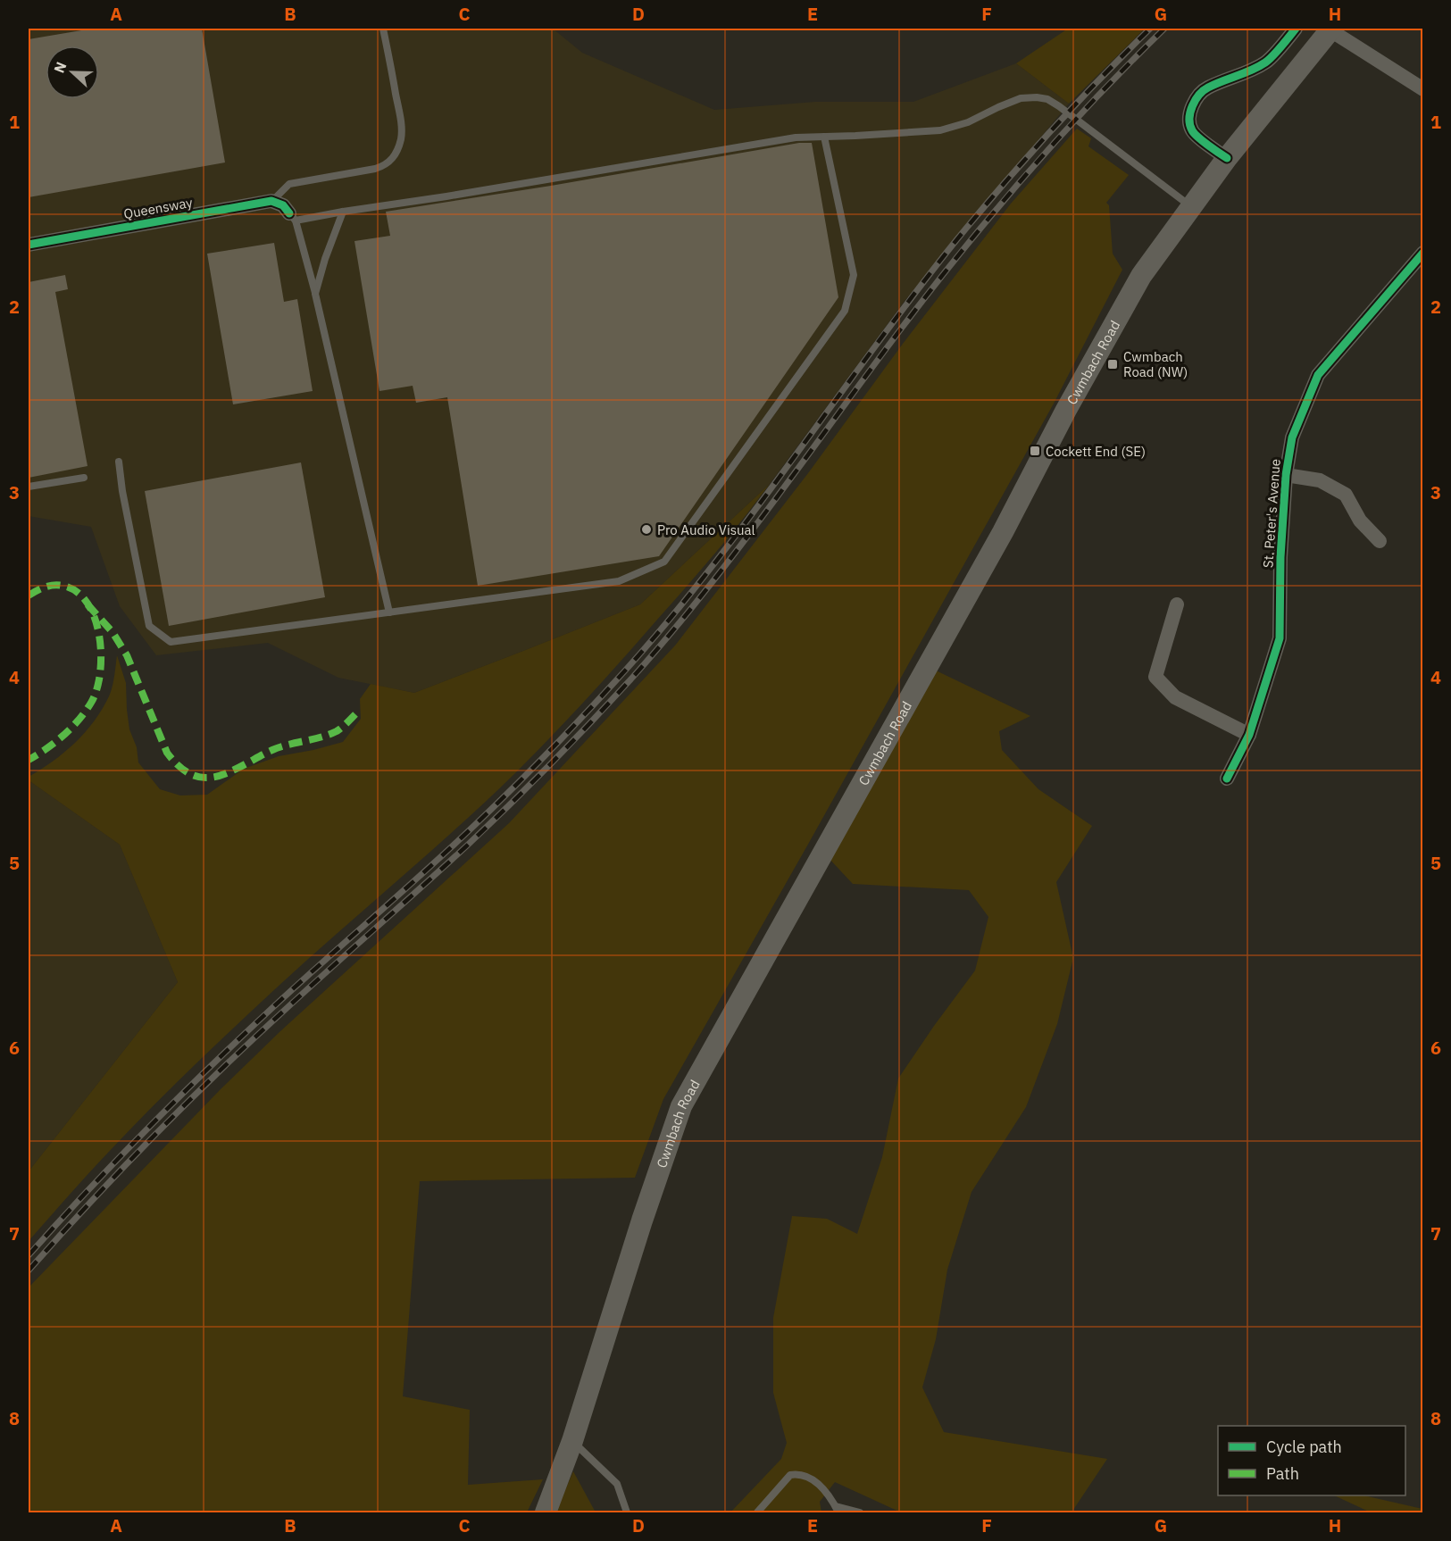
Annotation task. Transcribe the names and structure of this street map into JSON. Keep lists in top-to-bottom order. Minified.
{"streets":{"main road":["Cwmbach Road"],"street":["Queensway","St. Peter's Avenue"]},"places":{"transit":["Cwmbach Road (NW)","Cockett End (SE)"],"other":["Pro Audio Visual"]},"legend":["Cycle path","Path"],"north":"left","grid":{"columns":["A","B","C","D","E","F","G","H"],"rows":["1","2","3","4","5","6","7","8"]}}
